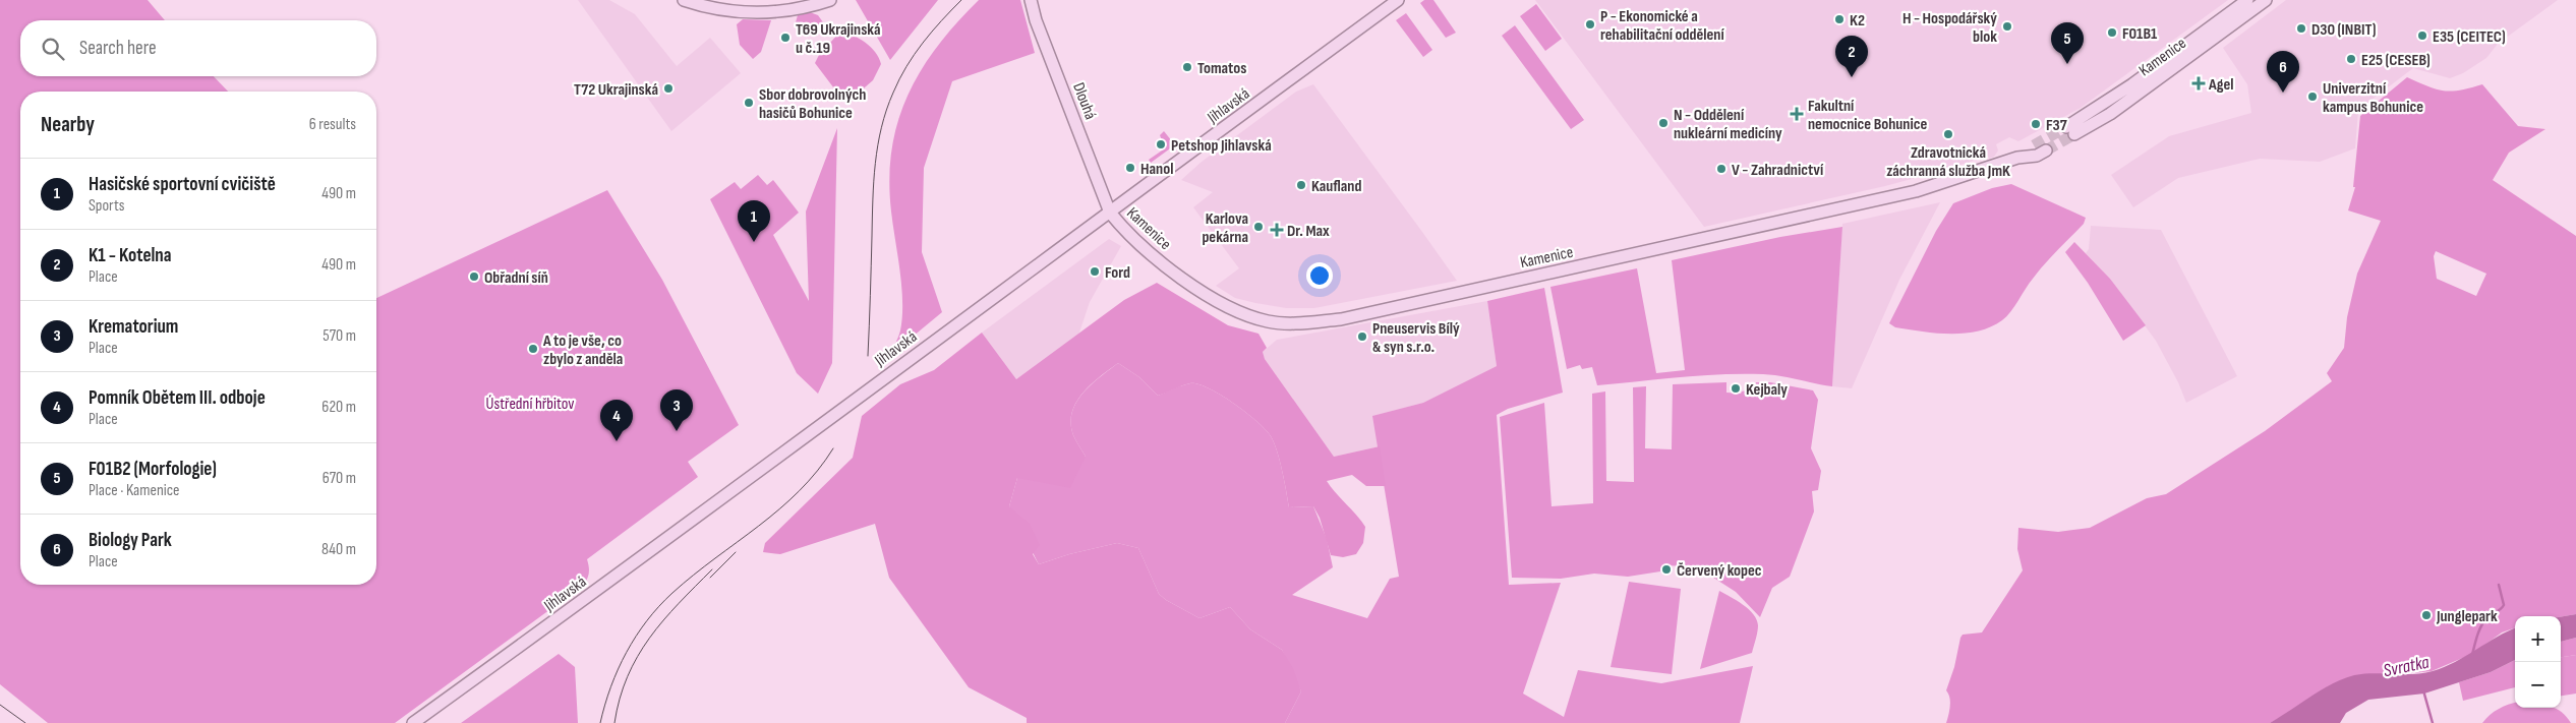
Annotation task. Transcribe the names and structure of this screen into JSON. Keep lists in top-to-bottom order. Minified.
{"streets":{"street":["Kamenice","Dlouhá","Jihlavská"]},"crossings":[["Kamenice","Dlouhá"],["Kamenice","Jihlavská"],["Dlouhá","Jihlavská"]],"water":["Svratka"],"parks":["Ústřední hřbitov"],"places":{"other":["K2","P - Ekonomické a rehabilitační oddělení","H - Hospodářský blok","D30 (INBIT)","F01B1","E35 (CEITEC)","T69 Ukrajinská u č.19","E25 (CESEB)","Tomatos","T72 Ukrajinská","Univerzitní kampus Bohunice","Sbor dobrovolných hasičů Bohunice","N - Oddělení nukleární medicíny","F37","Zdravotnická záchranná služba JmK","Petshop Jihlavská","Hanol","V - Zahradnictví","Kaufland","Karlova pekárna","Ford","Obřadní síň","Pneuservis Bílý & syn s.r.o.","A to je vše, co zbylo z anděla","Kejbaly","Červený kopec","Junglepark"],"health":["Agel","Fakultní nemocnice Bohunice","Dr. Max"]},"page":{"search":"Search here","pins":["5","2","6","1","3","4"],"heading":["Nearby","6 results"],"list":[{"mark":"1","name":"Hasičské sportovní cvičiště","note":"Sports","value":"490 m"},{"mark":"2","name":"K1 - Kotelna","note":"Place","value":"490 m"},{"mark":"3","name":"Krematorium","note":"Place","value":"570 m"},{"mark":"4","name":"Pomník Obětem III. odboje","note":"Place","value":"620 m"},{"mark":"5","name":"F01B2 (Morfologie)","note":"Place · Kamenice","value":"670 m"},{"mark":"6","name":"Biology Park","note":"Place","value":"840 m"}],"map_buttons":["+","−"]}}
